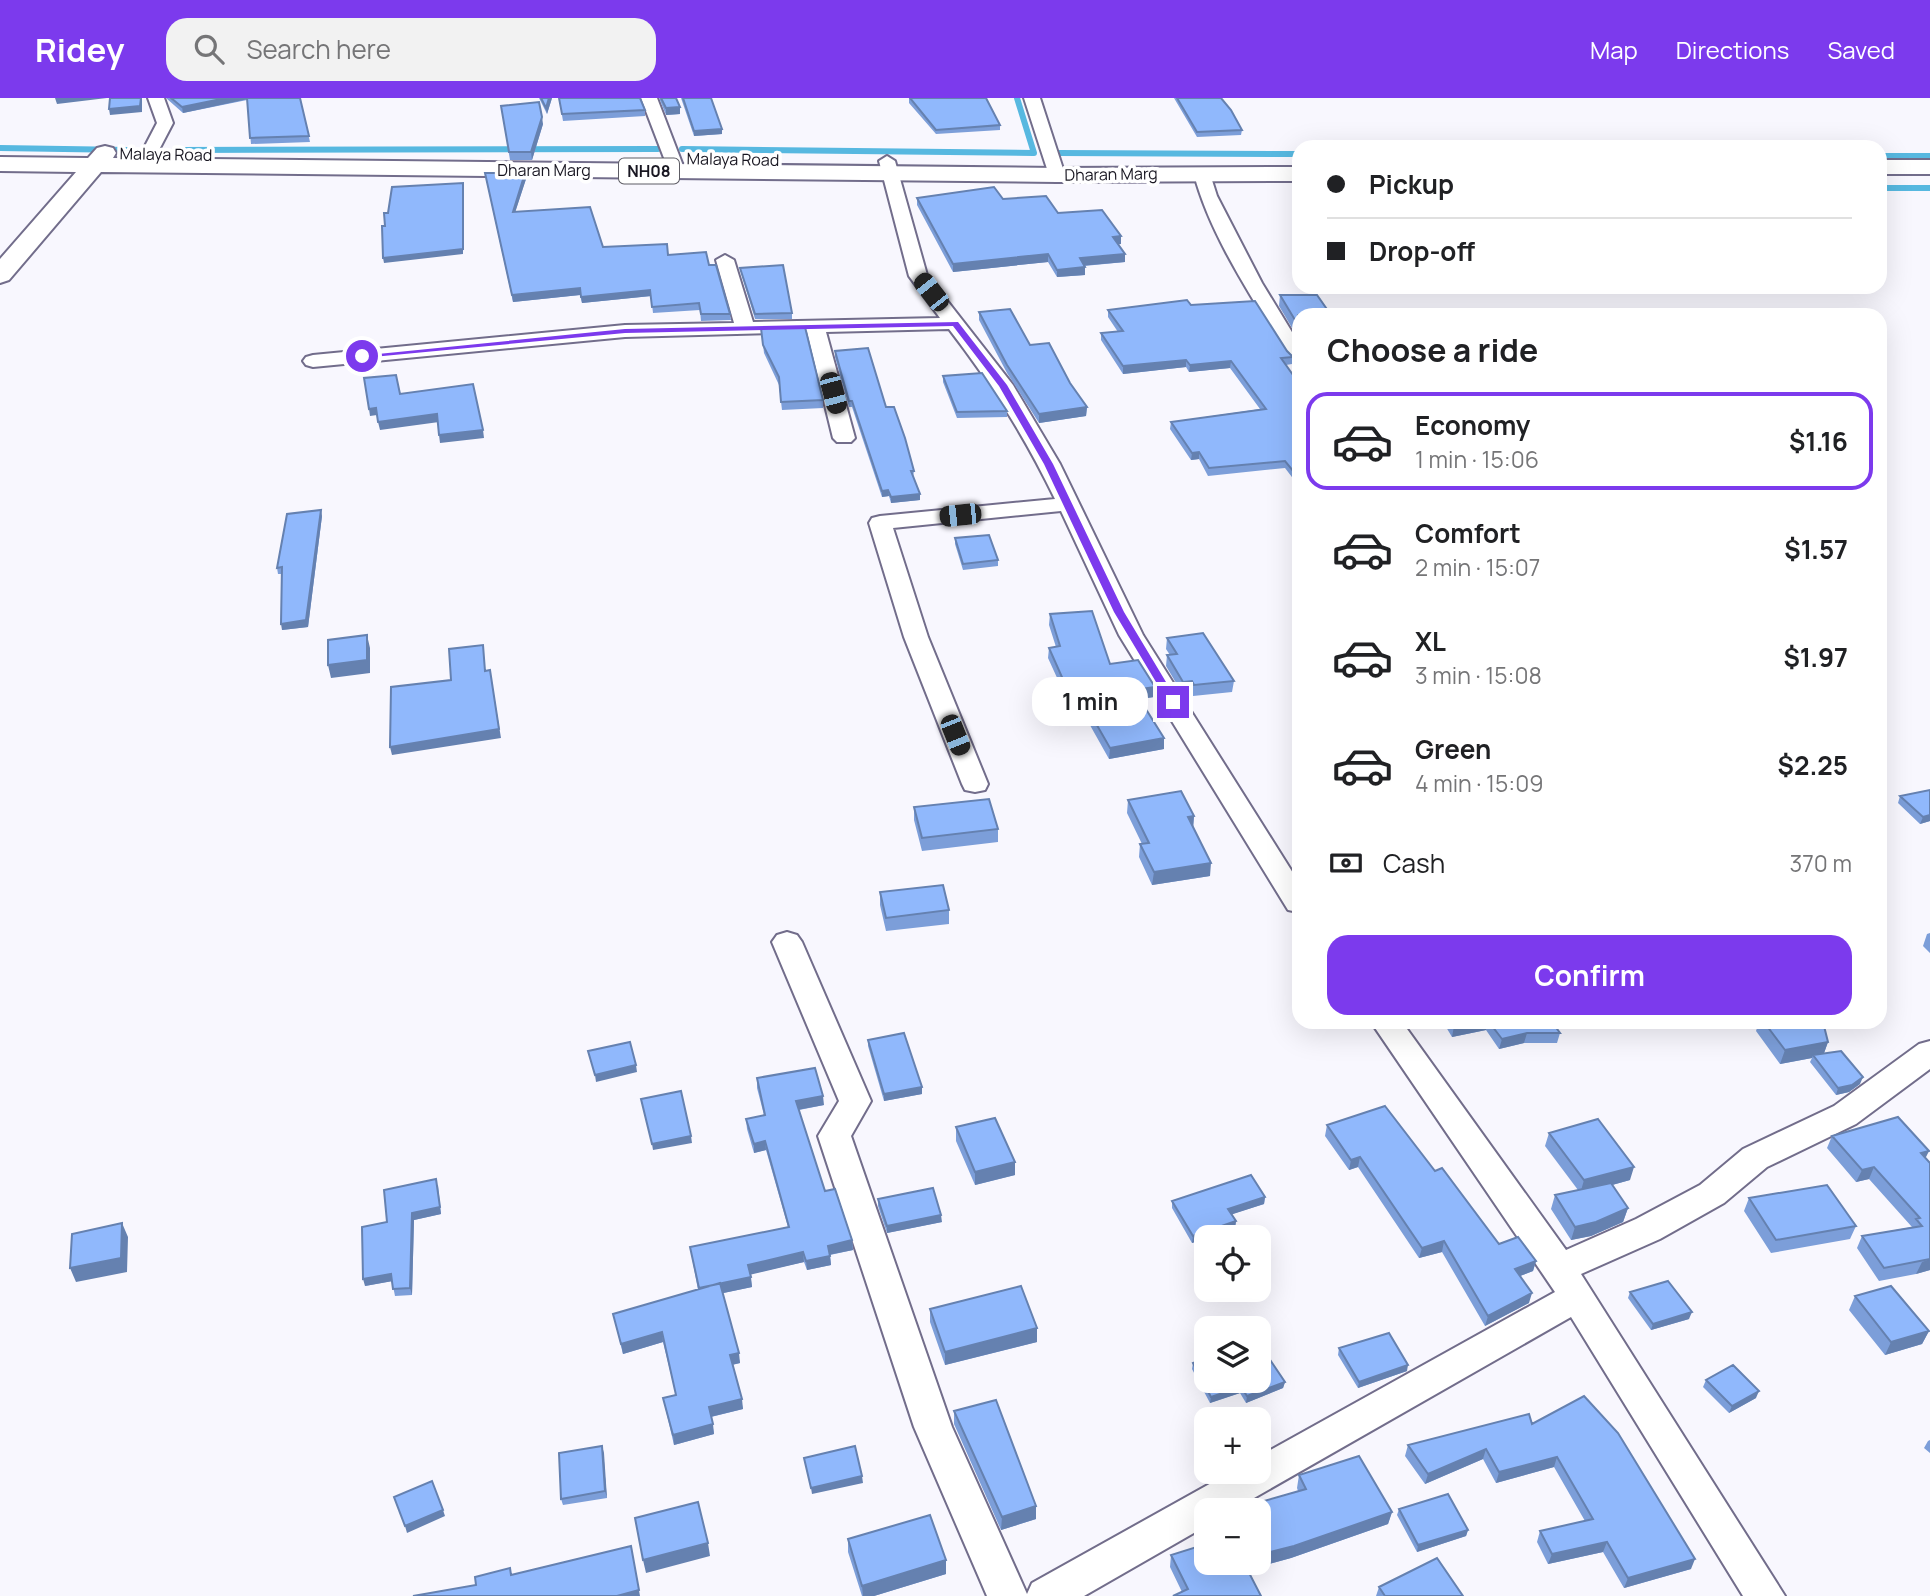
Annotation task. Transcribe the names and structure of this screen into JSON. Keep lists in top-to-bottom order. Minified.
{"streets":{"main road":["Malaya Road","Dharan Marg","NH08"]},"crossings":[["Malaya Road","Dharan Marg"],["Dharan Marg","NH08"]],"page":{"header":"Ridey","search":"Search here","nav":["Map","Directions","Saved"],"banner":["Pickup","Drop-off"],"heading":"Choose a ride","list":[{"name":"Economy","note":"1 min · 15:06","value":"$1.16"},{"name":"Comfort","note":"2 min · 15:07","value":"$1.57"},{"name":"XL","note":"3 min · 15:08","value":"$1.97"},{"name":"Green","note":"4 min · 15:09","value":"$2.25"}],"bubble":"1 min","pay":["Cash","370 m"],"buttons":"Confirm","map_buttons":["+","−"]}}
